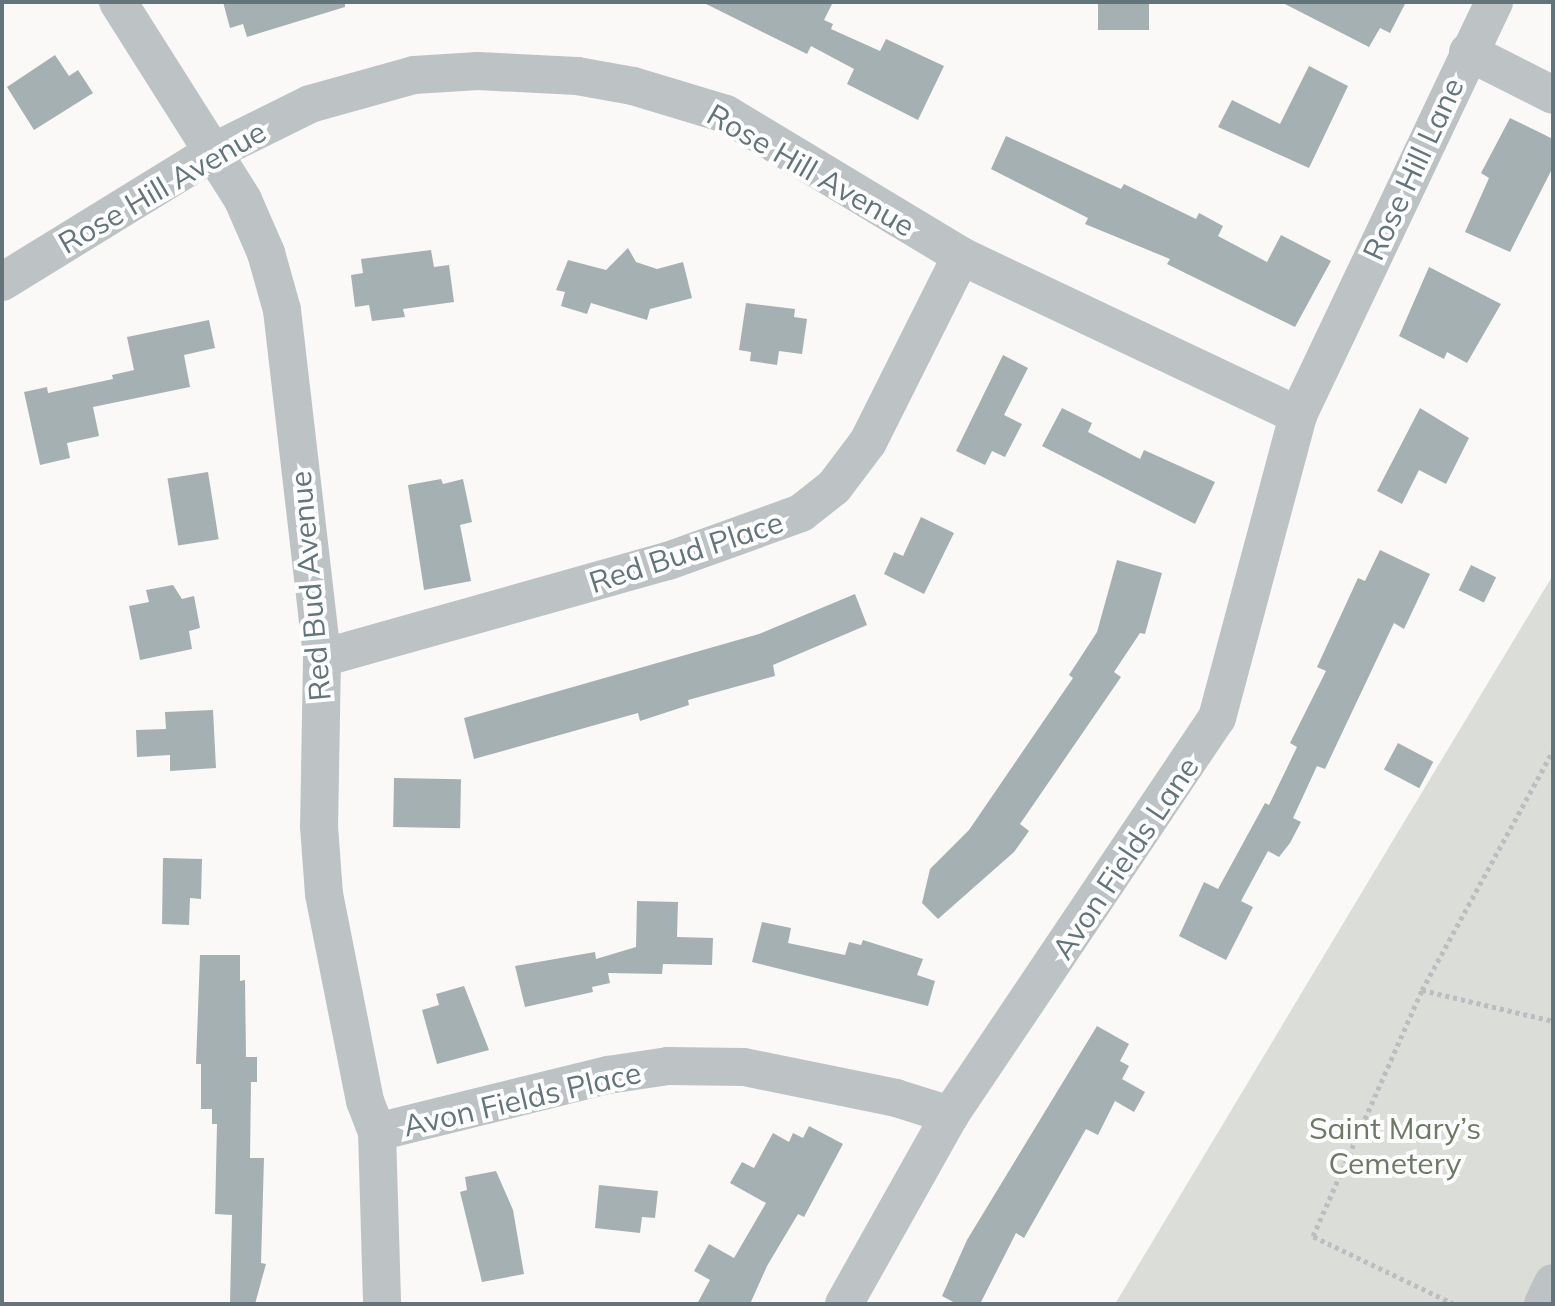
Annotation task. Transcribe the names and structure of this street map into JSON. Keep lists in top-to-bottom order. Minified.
{"streets":{"street":["Rose Hill Lane","Rose Hill Avenue","Red Bud Place","Red Bud Avenue","Avon Fields Lane","Avon Fields Place"]},"crossings":[["Rose Hill Lane","Avon Fields Lane"],["Rose Hill Avenue","Red Bud Place"],["Rose Hill Avenue","Red Bud Avenue"],["Rose Hill Avenue","Avon Fields Lane"],["Red Bud Place","Red Bud Avenue"],["Red Bud Avenue","Avon Fields Place"],["Avon Fields Lane","Avon Fields Place"]],"parks":["Saint Mary’s Cemetery"]}
